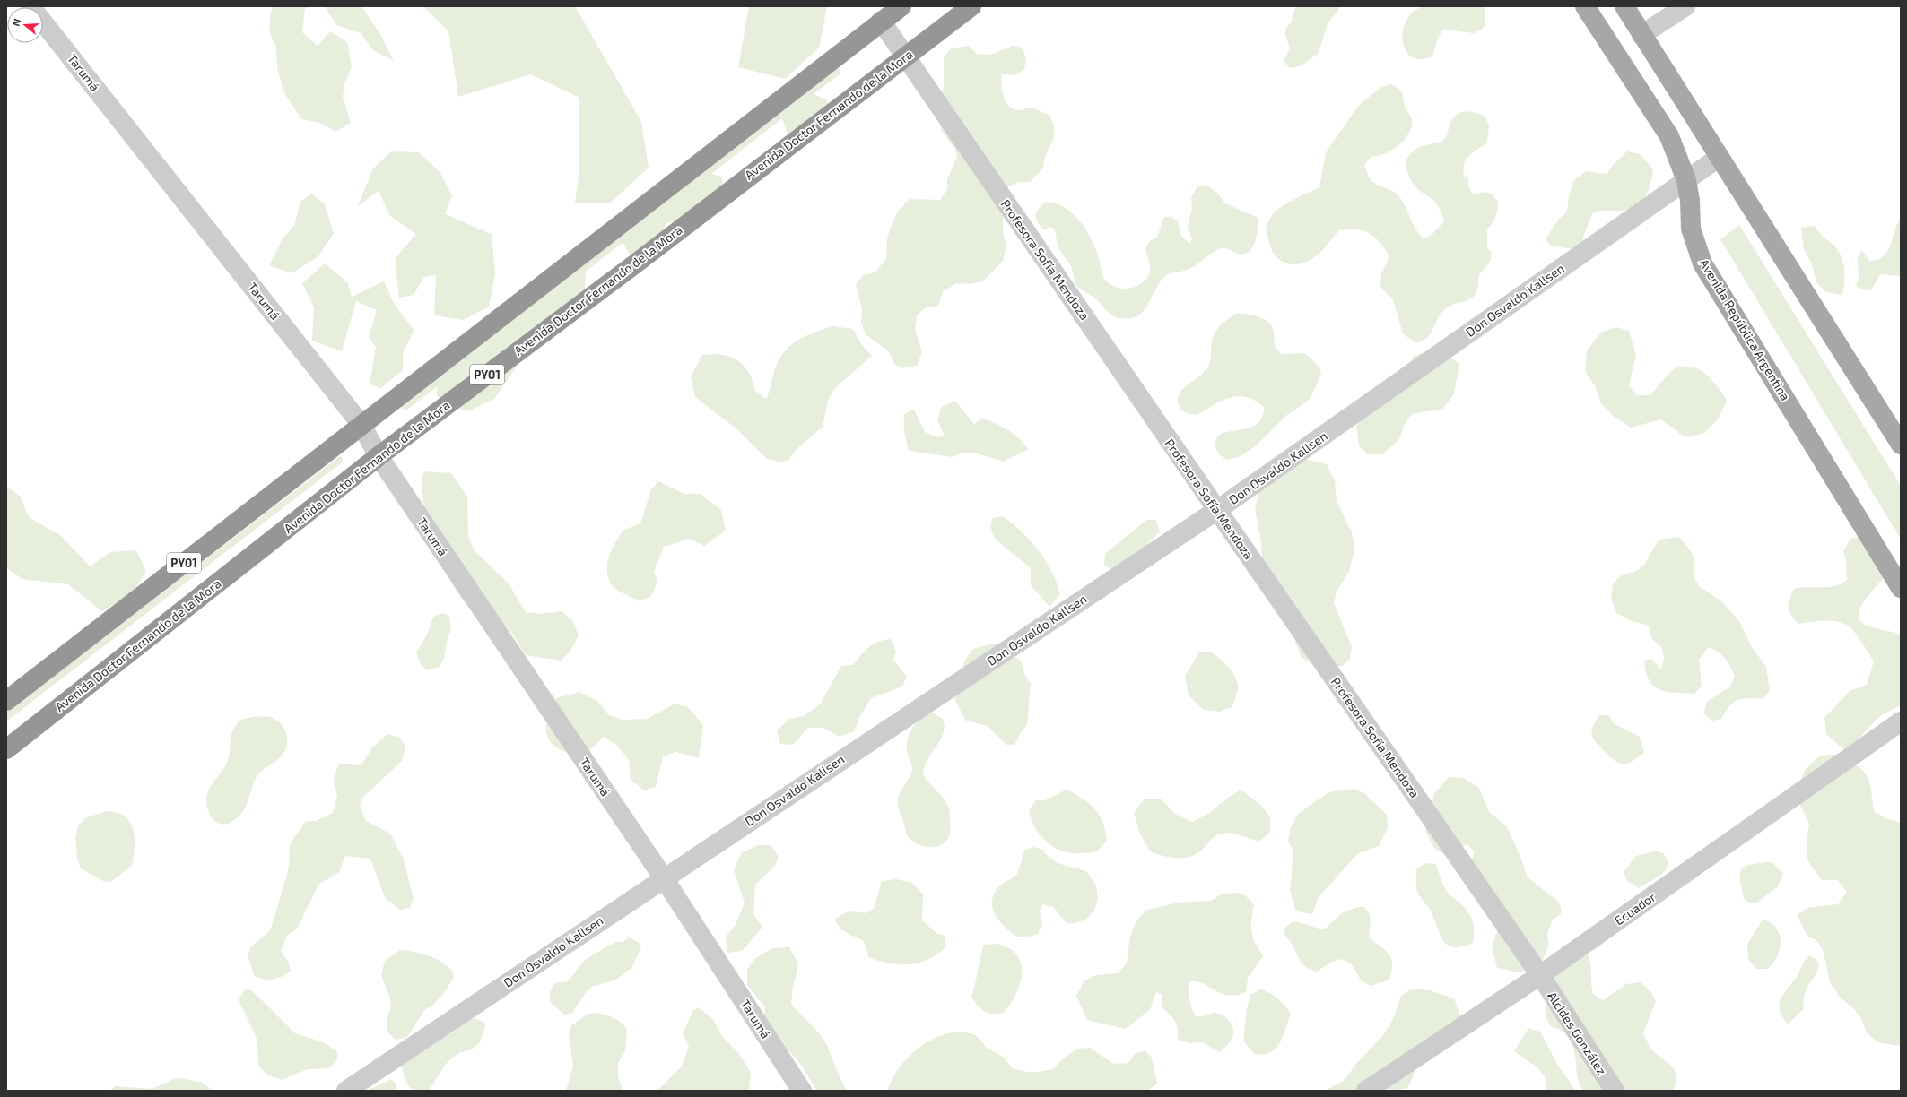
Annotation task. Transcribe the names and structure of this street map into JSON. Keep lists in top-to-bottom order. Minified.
{"streets":{"highway":["Avenida Doctor Fernando de la Mora","PY01"],"main road":["Avenida República Argentina"],"street":["Tarumá","Profesora Sofía Mendoza","Don Osvaldo Kallsen","Ecuador","Alcides González"]},"crossings":[["Tarumá","Avenida Doctor Fernando de la Mora"],["Tarumá","Don Osvaldo Kallsen"],["Tarumá","PY01"],["Avenida Doctor Fernando de la Mora","Profesora Sofía Mendoza"],["Profesora Sofía Mendoza","Don Osvaldo Kallsen"],["Profesora Sofía Mendoza","PY01"],["Profesora Sofía Mendoza","Ecuador"],["Profesora Sofía Mendoza","Alcides González"],["Don Osvaldo Kallsen","Avenida República Argentina"],["Ecuador","Alcides González"]],"north":"left"}
